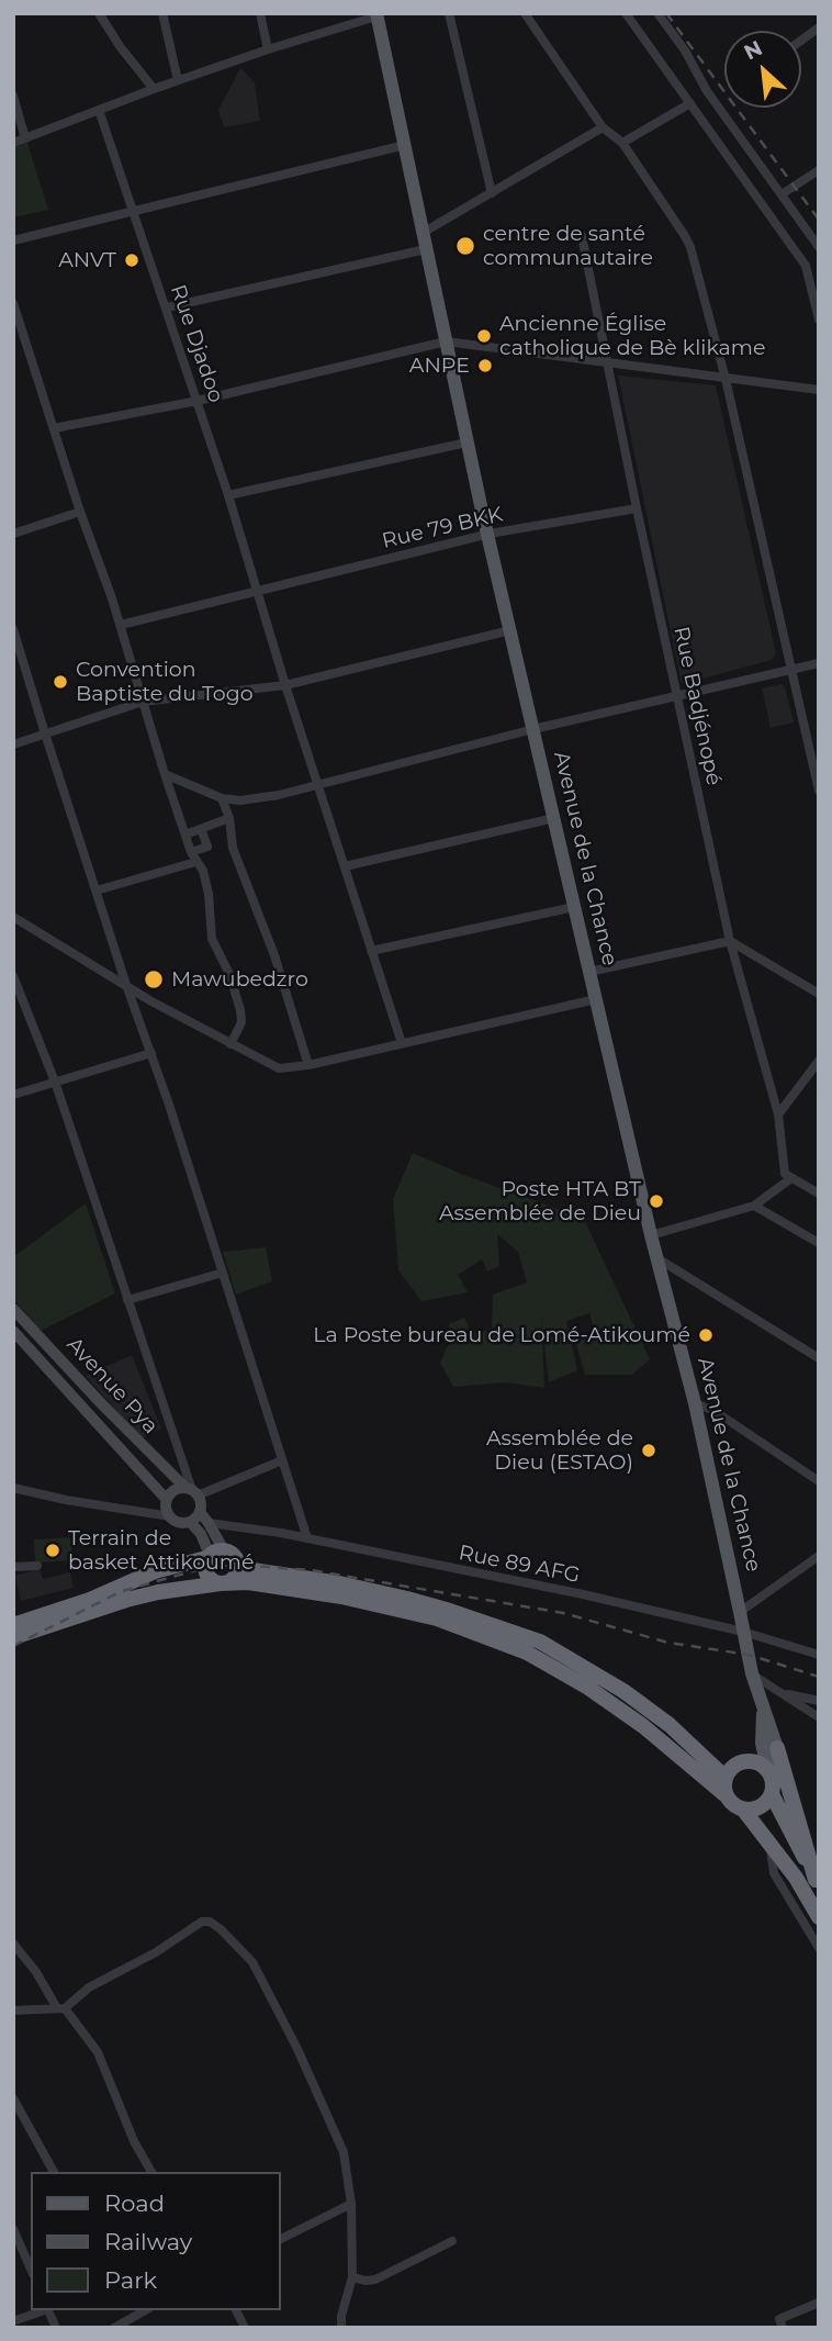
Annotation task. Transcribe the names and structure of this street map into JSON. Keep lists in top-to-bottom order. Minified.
{"streets":{"main road":["Avenue de la Chance","Avenue Pya"],"street":["Rue Djadoo","Rue 79 BKK","Rue Badjénopé","Rue 89 AFG"]},"crossings":[["Rue Djadoo","Rue 79 BKK"],["Rue 79 BKK","Rue Badjénopé"],["Rue 79 BKK","Avenue de la Chance"],["Avenue de la Chance","Rue 89 AFG"]],"places":["centre de santé communautaire","ANVT","Ancienne Église catholique de Bè klikame","ANPE","Convention Baptiste du Togo","Mawubedzro","Poste HTA BT Assemblée de Dieu","La Poste bureau de Lomé-Atikoumé","Assemblée de Dieu (ESTAO)","Terrain de basket Attikoumé"],"legend":["Road","Railway","Park"],"north":"top left"}
